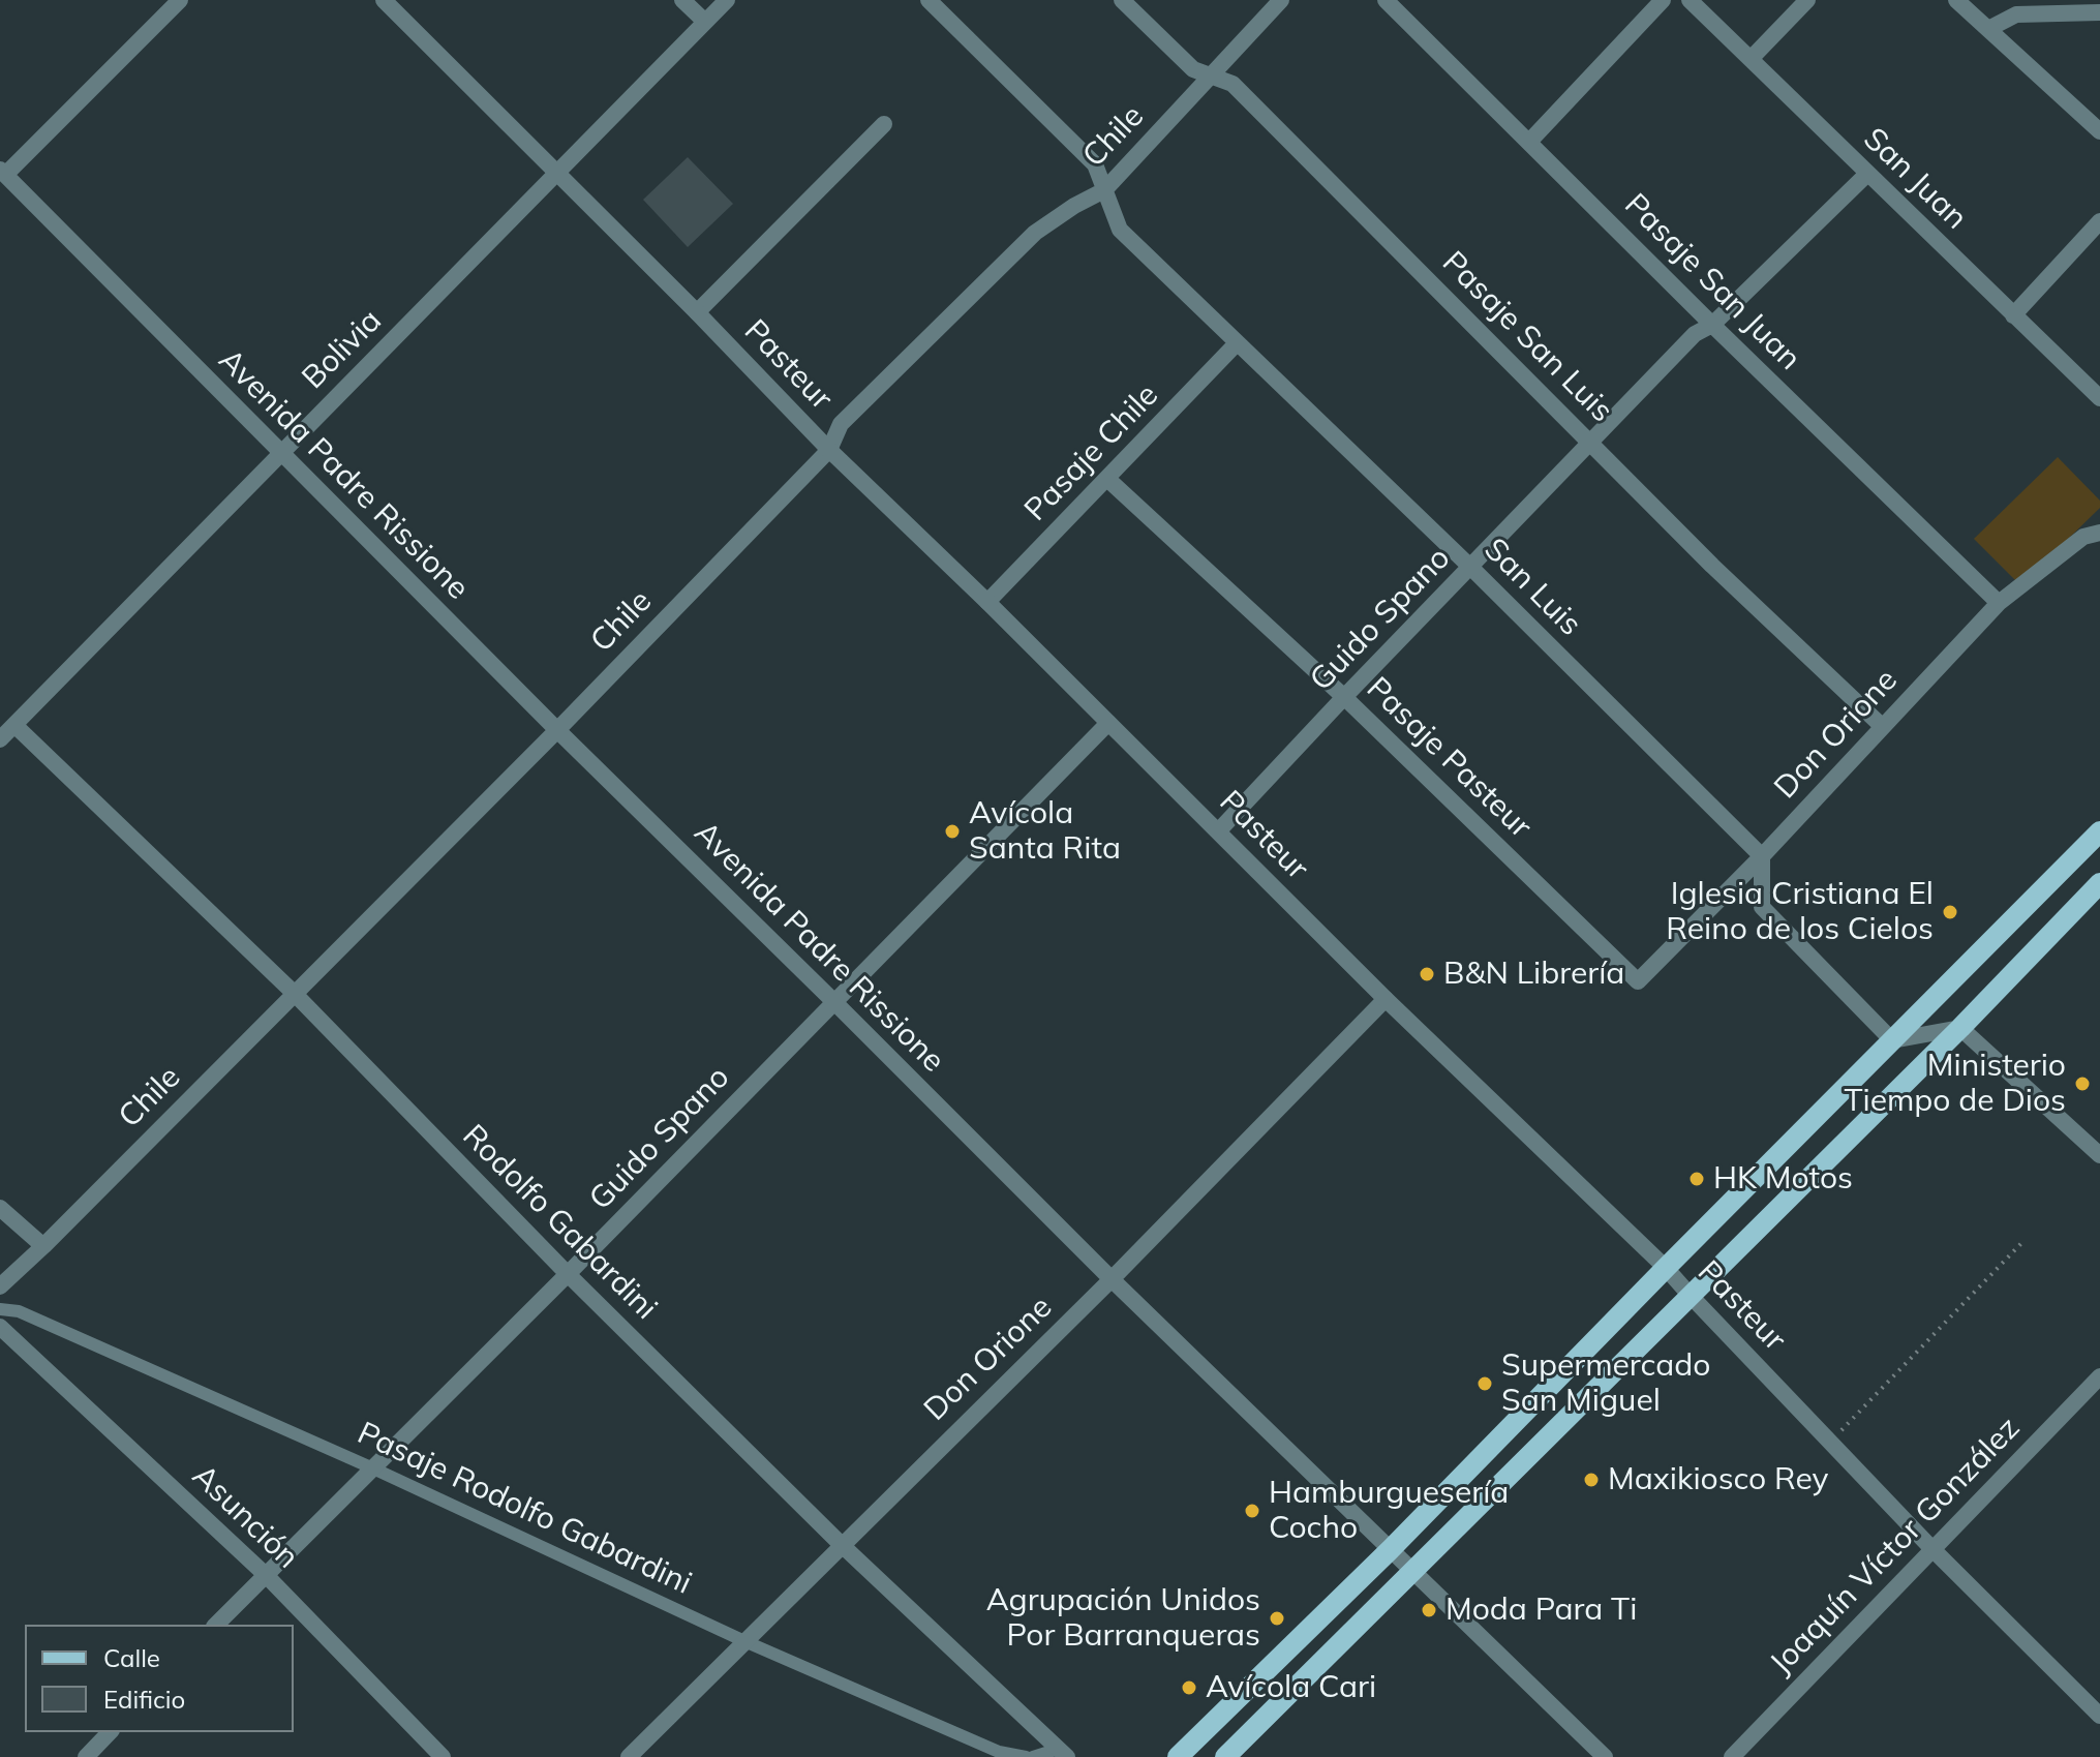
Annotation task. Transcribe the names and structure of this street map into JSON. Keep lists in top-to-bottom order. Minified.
{"streets":{"street":["Chile","San Juan","Pasaje San Juan","Pasaje San Luis","Bolivia","Pasteur","Pasaje Chile","Avenida Padre Rissione","San Luis","Guido Spano","Don Orione","Pasaje Pasteur","Rodolfo Gabardini","Asunción","Joaquín Víctor González"],"lane":["Pasaje Rodolfo Gabardini"]},"crossings":[["Chile","Pasaje San Luis"],["Chile","Pasteur"],["Chile","Avenida Padre Rissione"],["Chile","San Luis"],["Chile","Rodolfo Gabardini"],["San Juan","Guido Spano"],["Pasaje San Juan","Guido Spano"],["Pasaje San Juan","Don Orione"],["Pasaje San Luis","Guido Spano"],["Pasaje San Luis","Don Orione"],["Bolivia","Pasteur"],["Bolivia","Avenida Padre Rissione"],["Bolivia","Rodolfo Gabardini"],["Pasteur","Pasaje Chile"],["Pasteur","Guido Spano"],["Pasteur","Don Orione"],["Pasteur","Joaquín Víctor González"],["Pasaje Chile","San Luis"],["Pasaje Chile","Pasaje Pasteur"],["Avenida Padre Rissione","Guido Spano"],["Avenida Padre Rissione","Don Orione"],["San Luis","Guido Spano"],["San Luis","Don Orione"],["Guido Spano","Pasaje Pasteur"],["Guido Spano","Rodolfo Gabardini"],["Guido Spano","Pasaje Rodolfo Gabardini"],["Guido Spano","Asunción"],["Don Orione","Pasaje Pasteur"],["Don Orione","Rodolfo Gabardini"],["Don Orione","Pasaje Rodolfo Gabardini"]],"places":["Avícola Santa Rita","Iglesia Cristiana El Reino de los Cielos","B&N Librería","Ministerio Tiempo de Dios","HK Motos","Supermercado San Miguel","Maxikiosco Rey","Hamburguesería Cocho","Moda Para Ti","Agrupación Unidos Por Barranqueras","Avícola Cari"],"legend":["Calle","Edificio"]}
